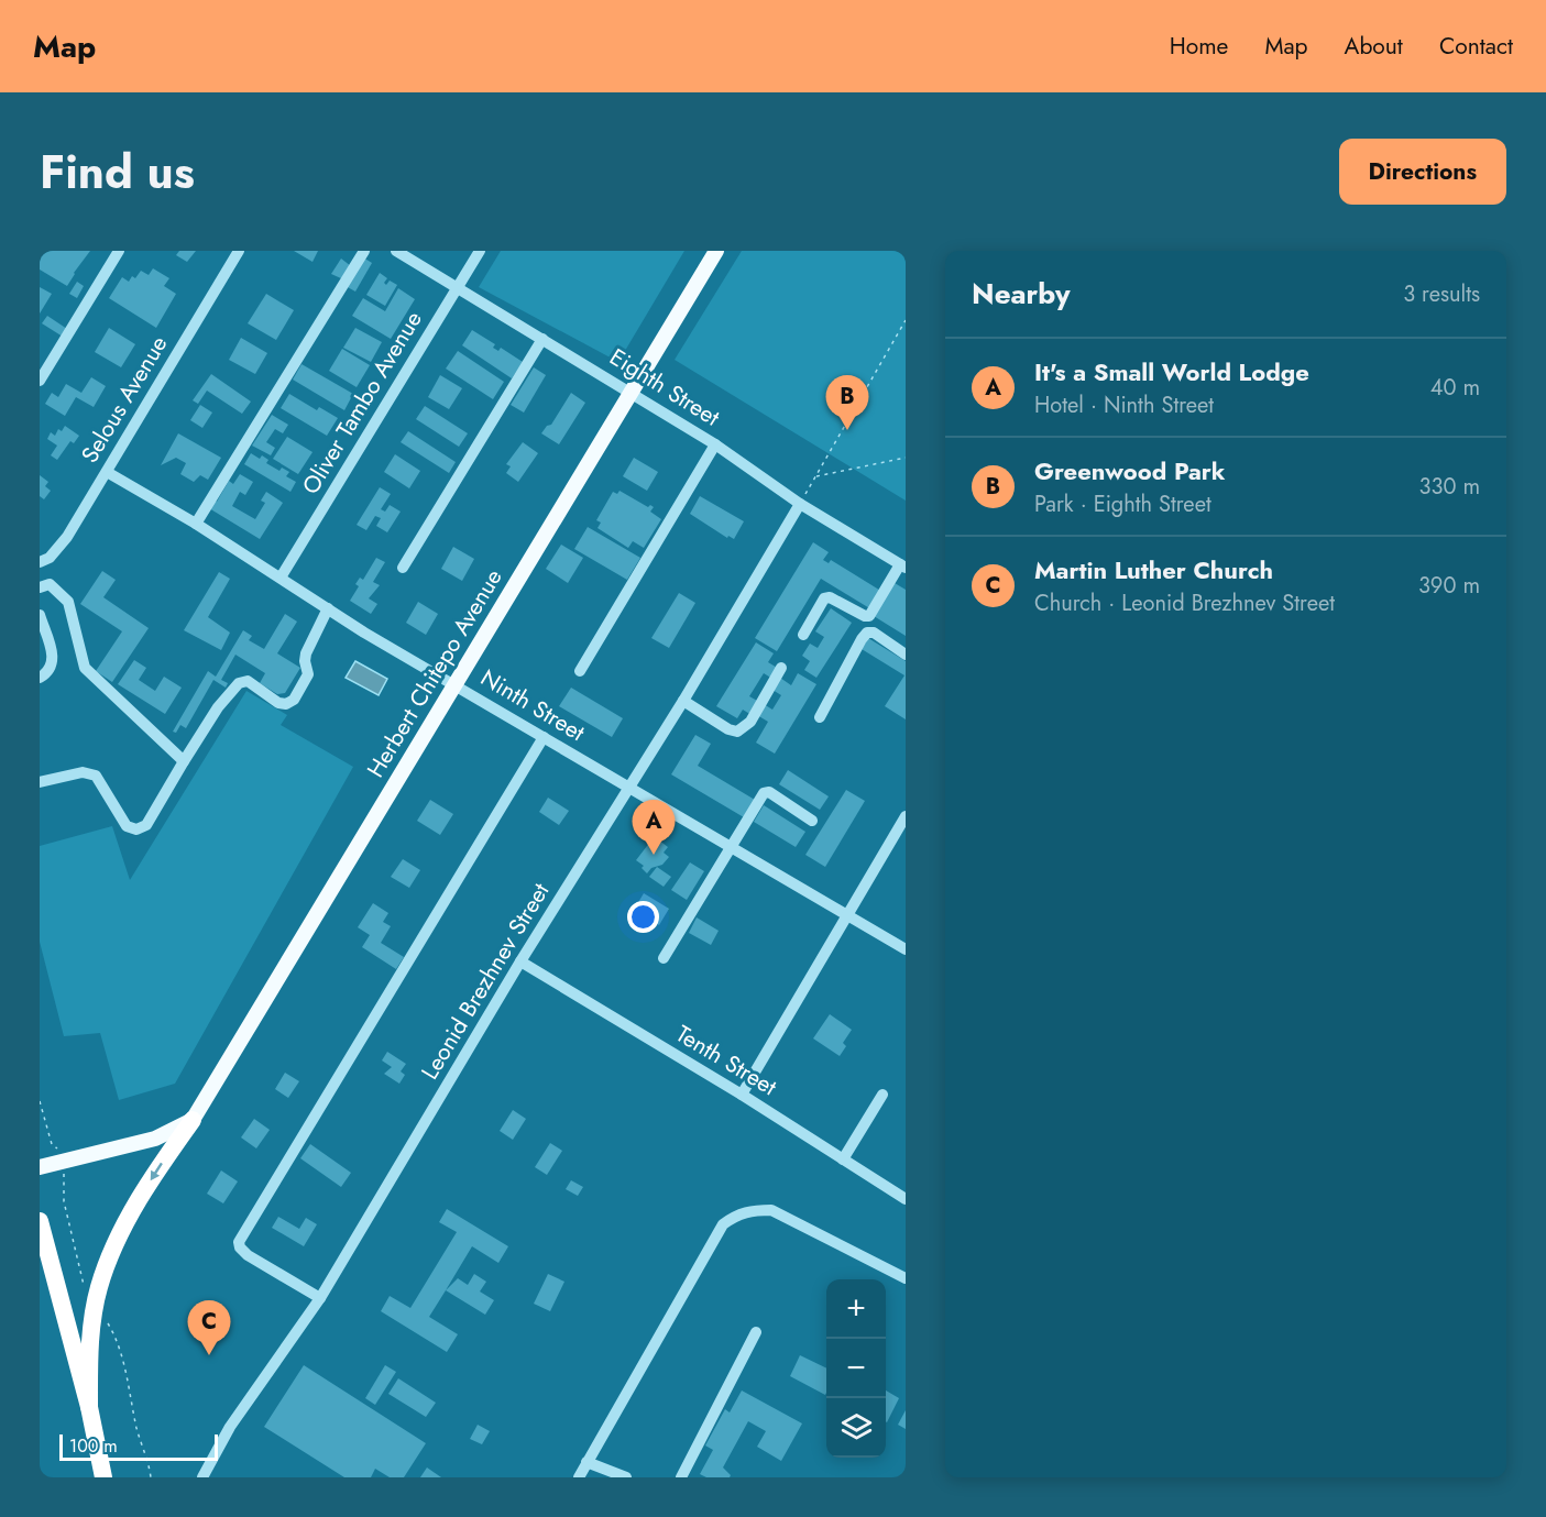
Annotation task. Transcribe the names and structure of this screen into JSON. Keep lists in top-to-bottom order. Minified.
{"streets":{"main road":["Herbert Chitepo Avenue"],"street":["Eighth Street","Selous Avenue","Oliver Tambo Avenue","Ninth Street","Leonid Brezhnev Street","Tenth Street"]},"crossings":[["Eighth Street","Oliver Tambo Avenue"],["Eighth Street","Herbert Chitepo Avenue"],["Eighth Street","Leonid Brezhnev Street"],["Selous Avenue","Ninth Street"],["Oliver Tambo Avenue","Ninth Street"],["Herbert Chitepo Avenue","Ninth Street"],["Ninth Street","Leonid Brezhnev Street"],["Leonid Brezhnev Street","Tenth Street"]],"scale_bar":"100 m","page":{"header":"Map","nav":["Home","Map","About","Contact"],"title":"Find us","buttons":"Directions","heading":["Nearby","3 results"],"list":[{"mark":"A","name":"It's a Small World Lodge","note":"Hotel · Ninth Street","value":"40 m"},{"mark":"B","name":"Greenwood Park","note":"Park · Eighth Street","value":"330 m"},{"mark":"C","name":"Martin Luther Church","note":"Church · Leonid Brezhnev Street","value":"390 m"}],"pins":["B","A","C"],"map_buttons":["+","−"],"scale":"100 m"}}
